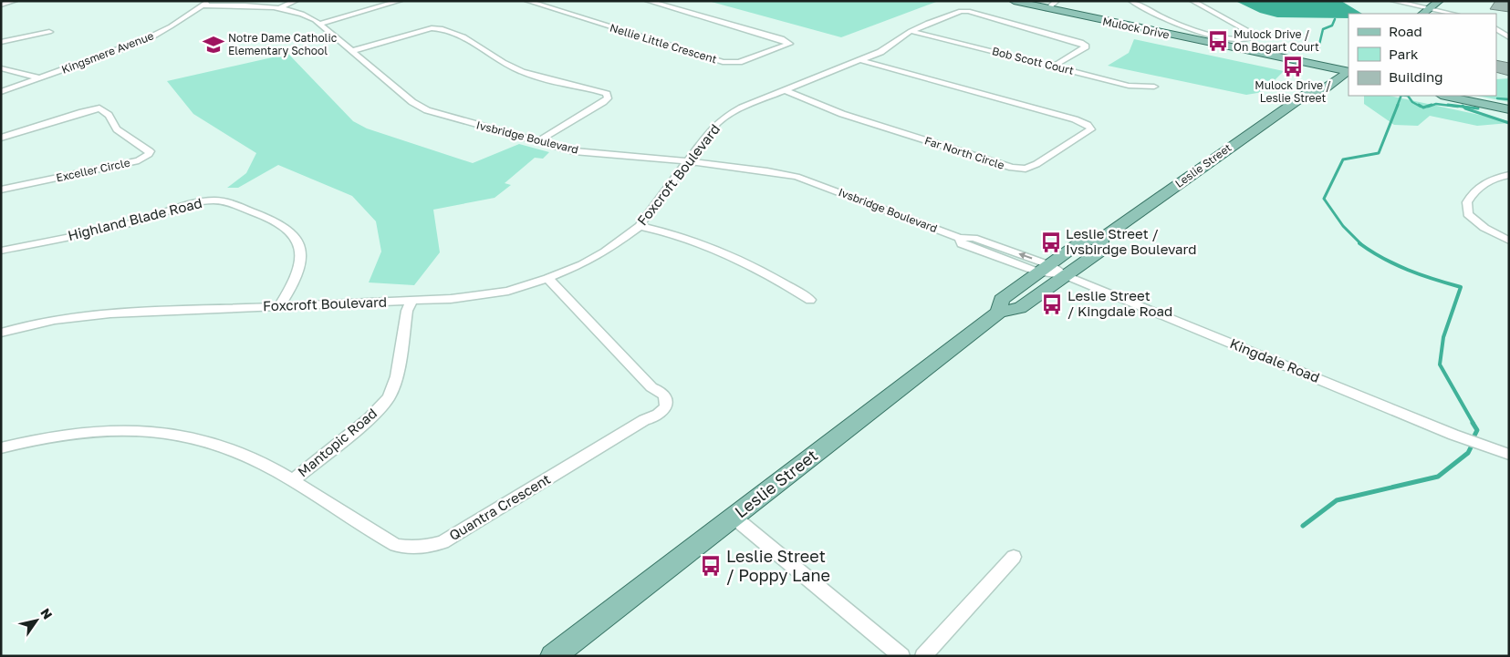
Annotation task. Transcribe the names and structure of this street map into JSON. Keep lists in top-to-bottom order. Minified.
{"streets":{"main road":["Mulock Drive","Leslie Street"],"street":["Nellie Little Crescent","Kingsmere Avenue","Bob Scott Court","Ivsbridge Boulevard","Far North Circle","Exceller Circle","Foxcroft Boulevard","Highland Blade Road","Kingdale Road","Mantopic Road","Quantra Crescent"]},"crossings":[["Mulock Drive","Leslie Street"],["Kingsmere Avenue","Ivsbridge Boulevard"],["Bob Scott Court","Foxcroft Boulevard"],["Ivsbridge Boulevard","Leslie Street"],["Ivsbridge Boulevard","Foxcroft Boulevard"],["Ivsbridge Boulevard","Kingdale Road"],["Far North Circle","Foxcroft Boulevard"],["Leslie Street","Kingdale Road"],["Foxcroft Boulevard","Highland Blade Road"],["Foxcroft Boulevard","Mantopic Road"],["Foxcroft Boulevard","Quantra Crescent"],["Mantopic Road","Quantra Crescent"]],"places":{"bus stop":["Mulock Drive / On Bogart Court","Mulock Drive / Leslie Street","Leslie Street / Ivsbirdge Boulevard","Leslie Street / Kingdale Road","Leslie Street / Poppy Lane"],"school or university":["Notre Dame Catholic Elementary School"]},"legend":["Road","Park","Building"],"north":"top right"}
